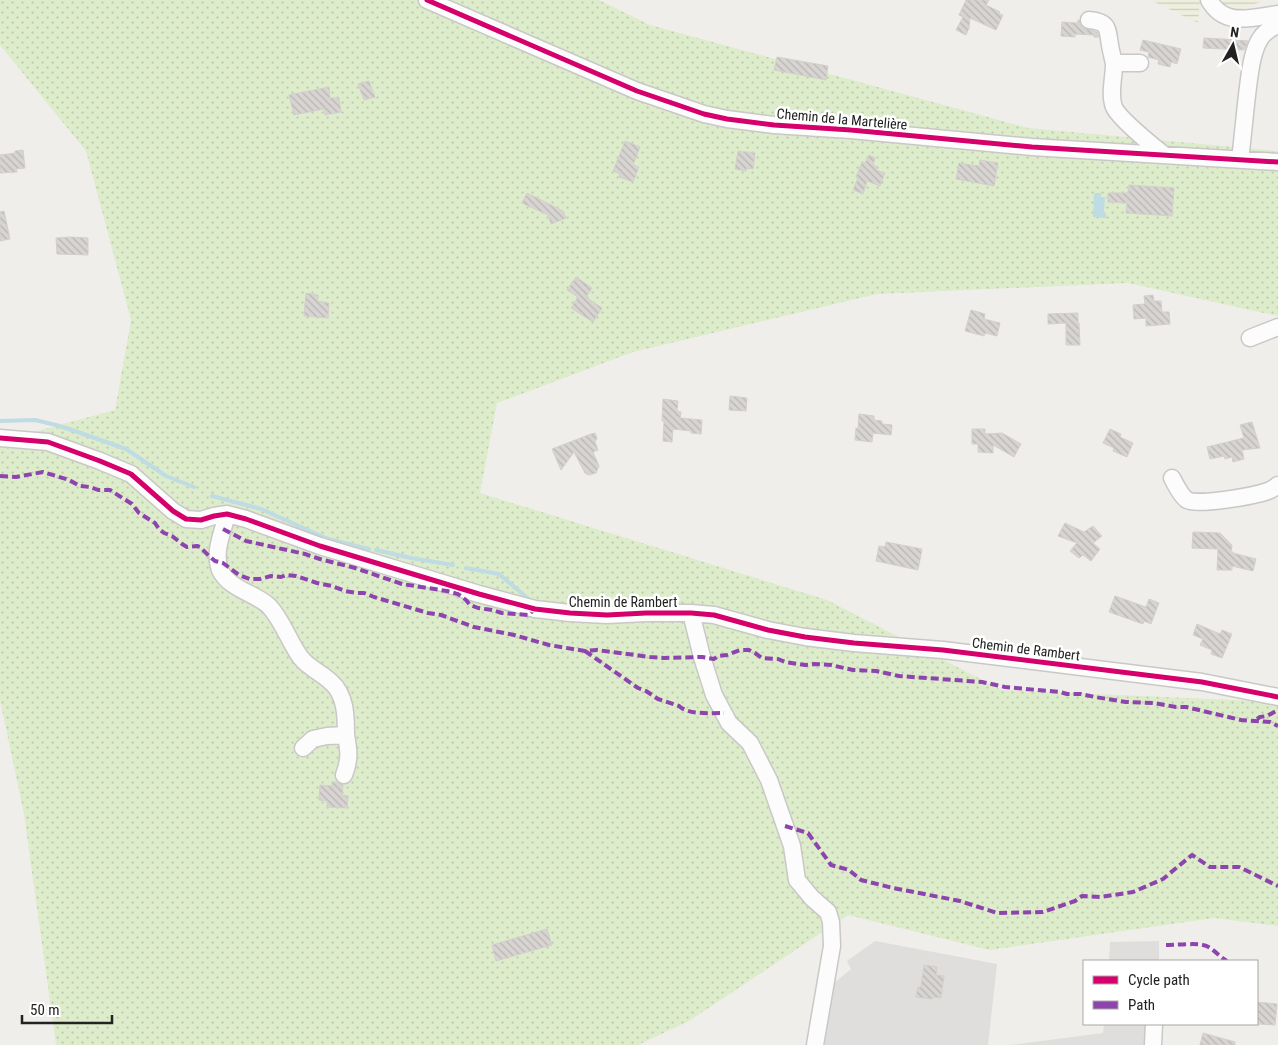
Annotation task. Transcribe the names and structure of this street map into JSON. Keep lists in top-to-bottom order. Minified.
{"streets":{"street":["Chemin de la Martelière","Chemin de Rambert"]},"legend":["Cycle path","Path"],"scale_bar":"50 m","north":"top"}
